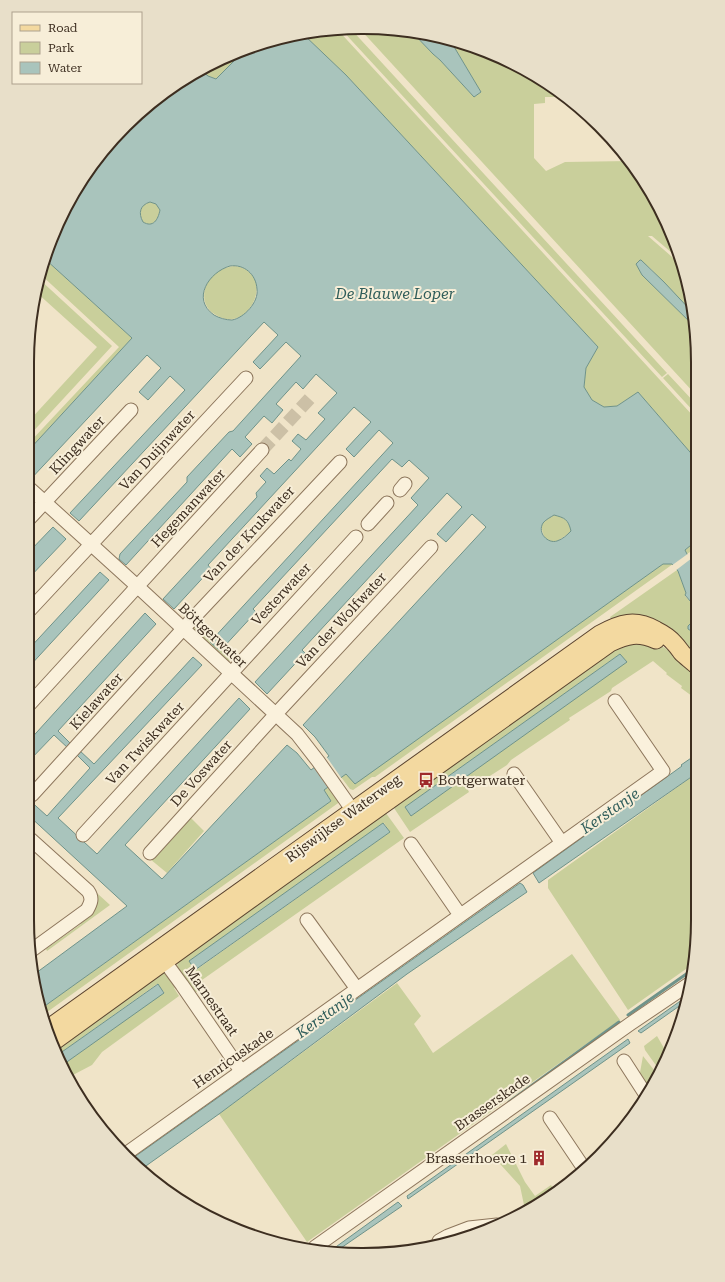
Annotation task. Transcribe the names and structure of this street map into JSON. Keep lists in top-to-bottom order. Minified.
{"streets":{"main road":["Rijswijkse Waterweg"],"street":["Klingwater","Van Duijnwater","Hegemanwater","Van der Krukwater","Vesterwater","Van der Wolfwater","Böttgerwater","Kielawater","Van Twiskwater","De Voswater","Marnestraat","Henricuskade","Brasserskade"]},"crossings":[["Klingwater","Böttgerwater"],["Van Duijnwater","Böttgerwater"],["Hegemanwater","Böttgerwater"],["Van der Krukwater","Böttgerwater"],["Van der Krukwater","Kielawater"],["Vesterwater","Böttgerwater"],["Vesterwater","Van Twiskwater"],["Van der Wolfwater","Böttgerwater"],["Van der Wolfwater","De Voswater"],["Böttgerwater","Kielawater"],["Böttgerwater","Van Twiskwater"],["Böttgerwater","De Voswater"],["Böttgerwater","Rijswijkse Waterweg"],["Rijswijkse Waterweg","Marnestraat"],["Marnestraat","Henricuskade"]],"water":["De Blauwe Loper","Kerstanje"],"places":{"bus stop":["Bottgerwater"],"building":["Brasserhoeve 1"]},"legend":["Road","Park","Water"]}
